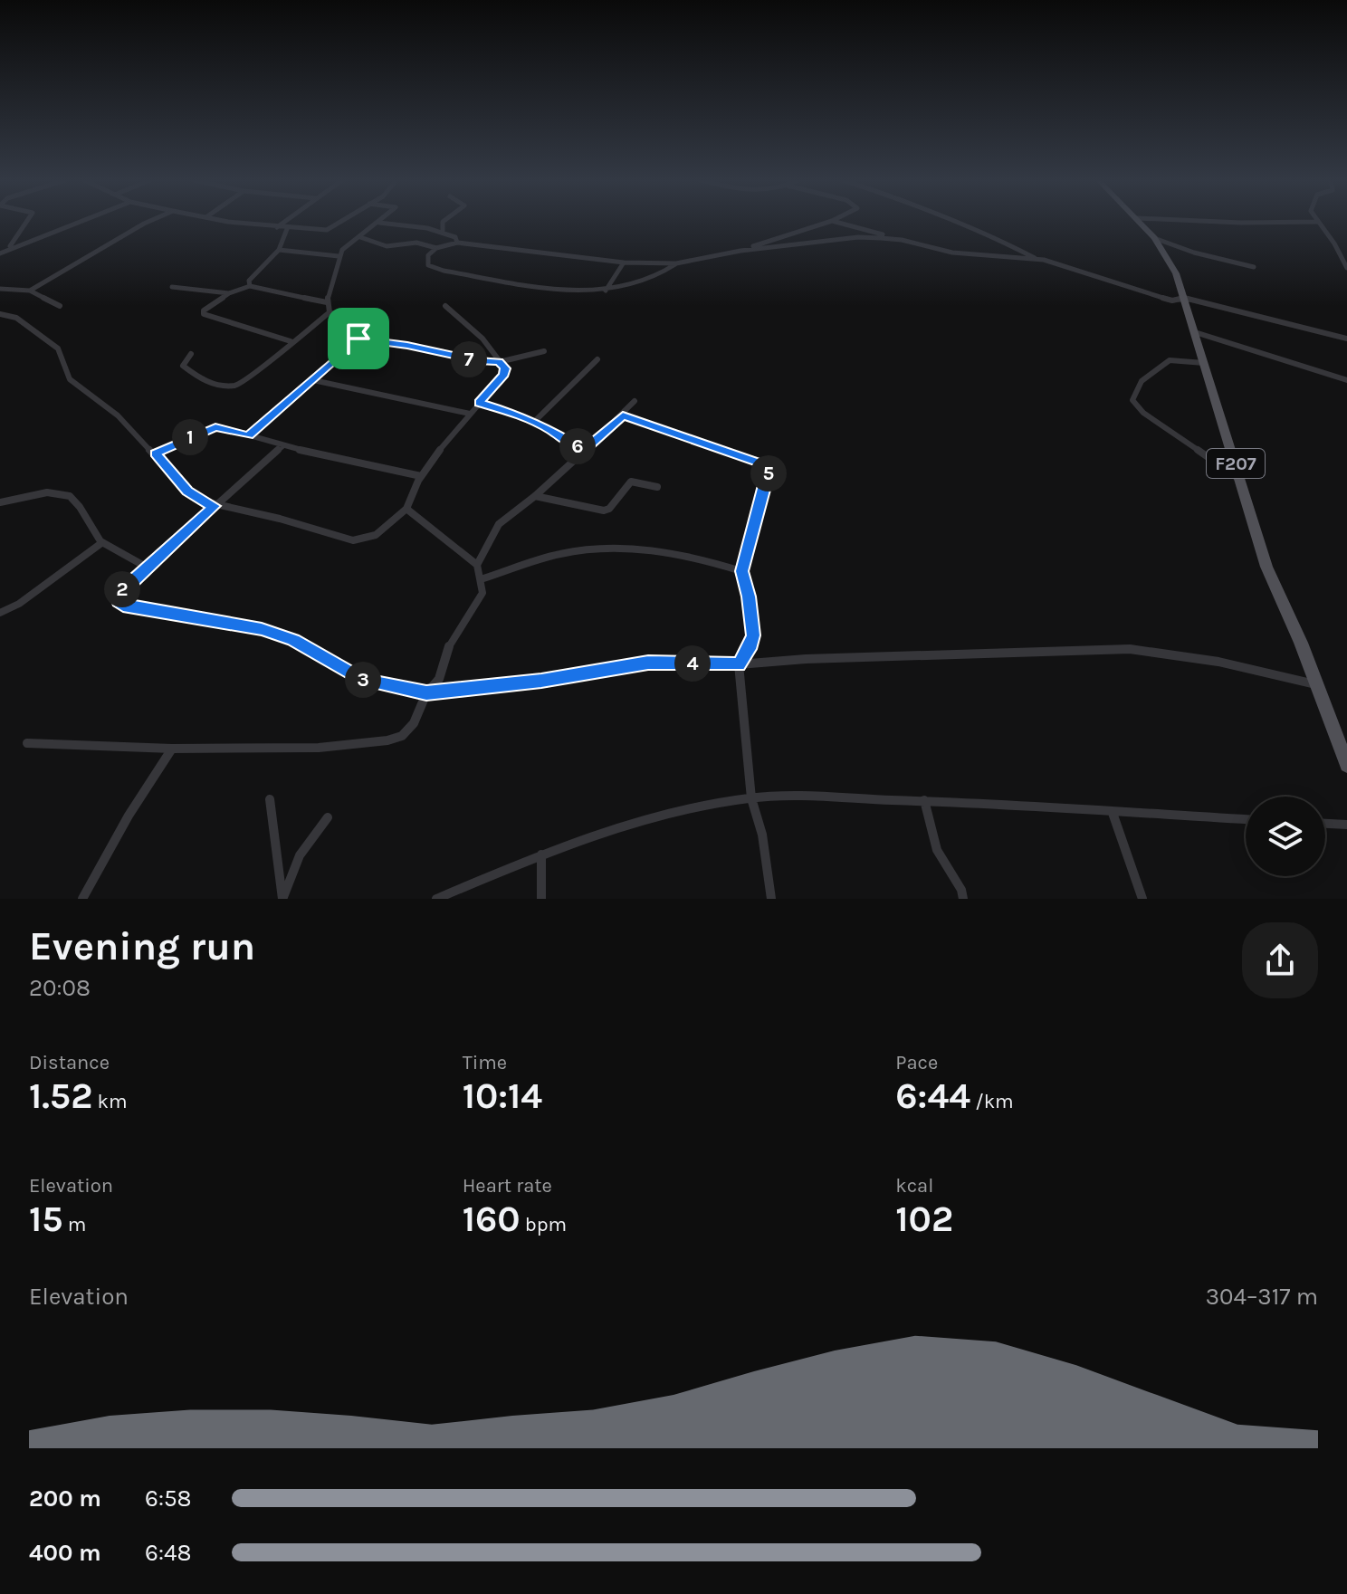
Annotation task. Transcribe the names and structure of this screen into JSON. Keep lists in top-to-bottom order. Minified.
{"streets":{"main road":["F207"]},"page":{"pins":["7","1","6","5","2","4","3"],"heading":["Evening run","20:08"],"stats":[["Distance","1.52 km"],["Time","10:14"],["Pace","6:44 /km"],["Elevation","15 m"],["Heart rate","160 bpm"],["kcal","102"]],"chart":["Elevation","304–317 m"],"list":[{"name":"200 m","note":"6:58"},{"name":"400 m","note":"6:48"}]}}
